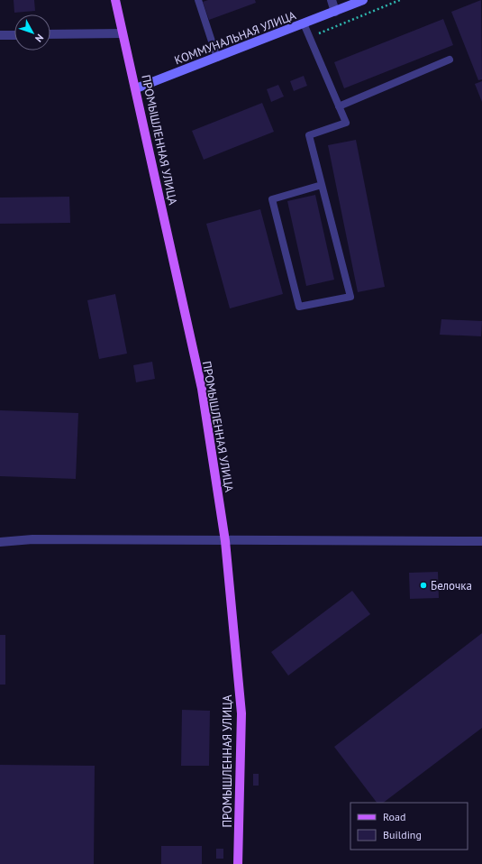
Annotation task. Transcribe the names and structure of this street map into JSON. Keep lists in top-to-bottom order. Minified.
{"streets":{"main road":["ПРОМЫШЛЕННАЯ УЛИЦА"],"street":["КОММУНАЛЬНАЯ УЛИЦА"]},"crossings":[["КОММУНАЛЬНАЯ УЛИЦА","ПРОМЫШЛЕННАЯ УЛИЦА"]],"places":["Белочка"],"legend":["Road","Building"],"north":"bottom right"}
